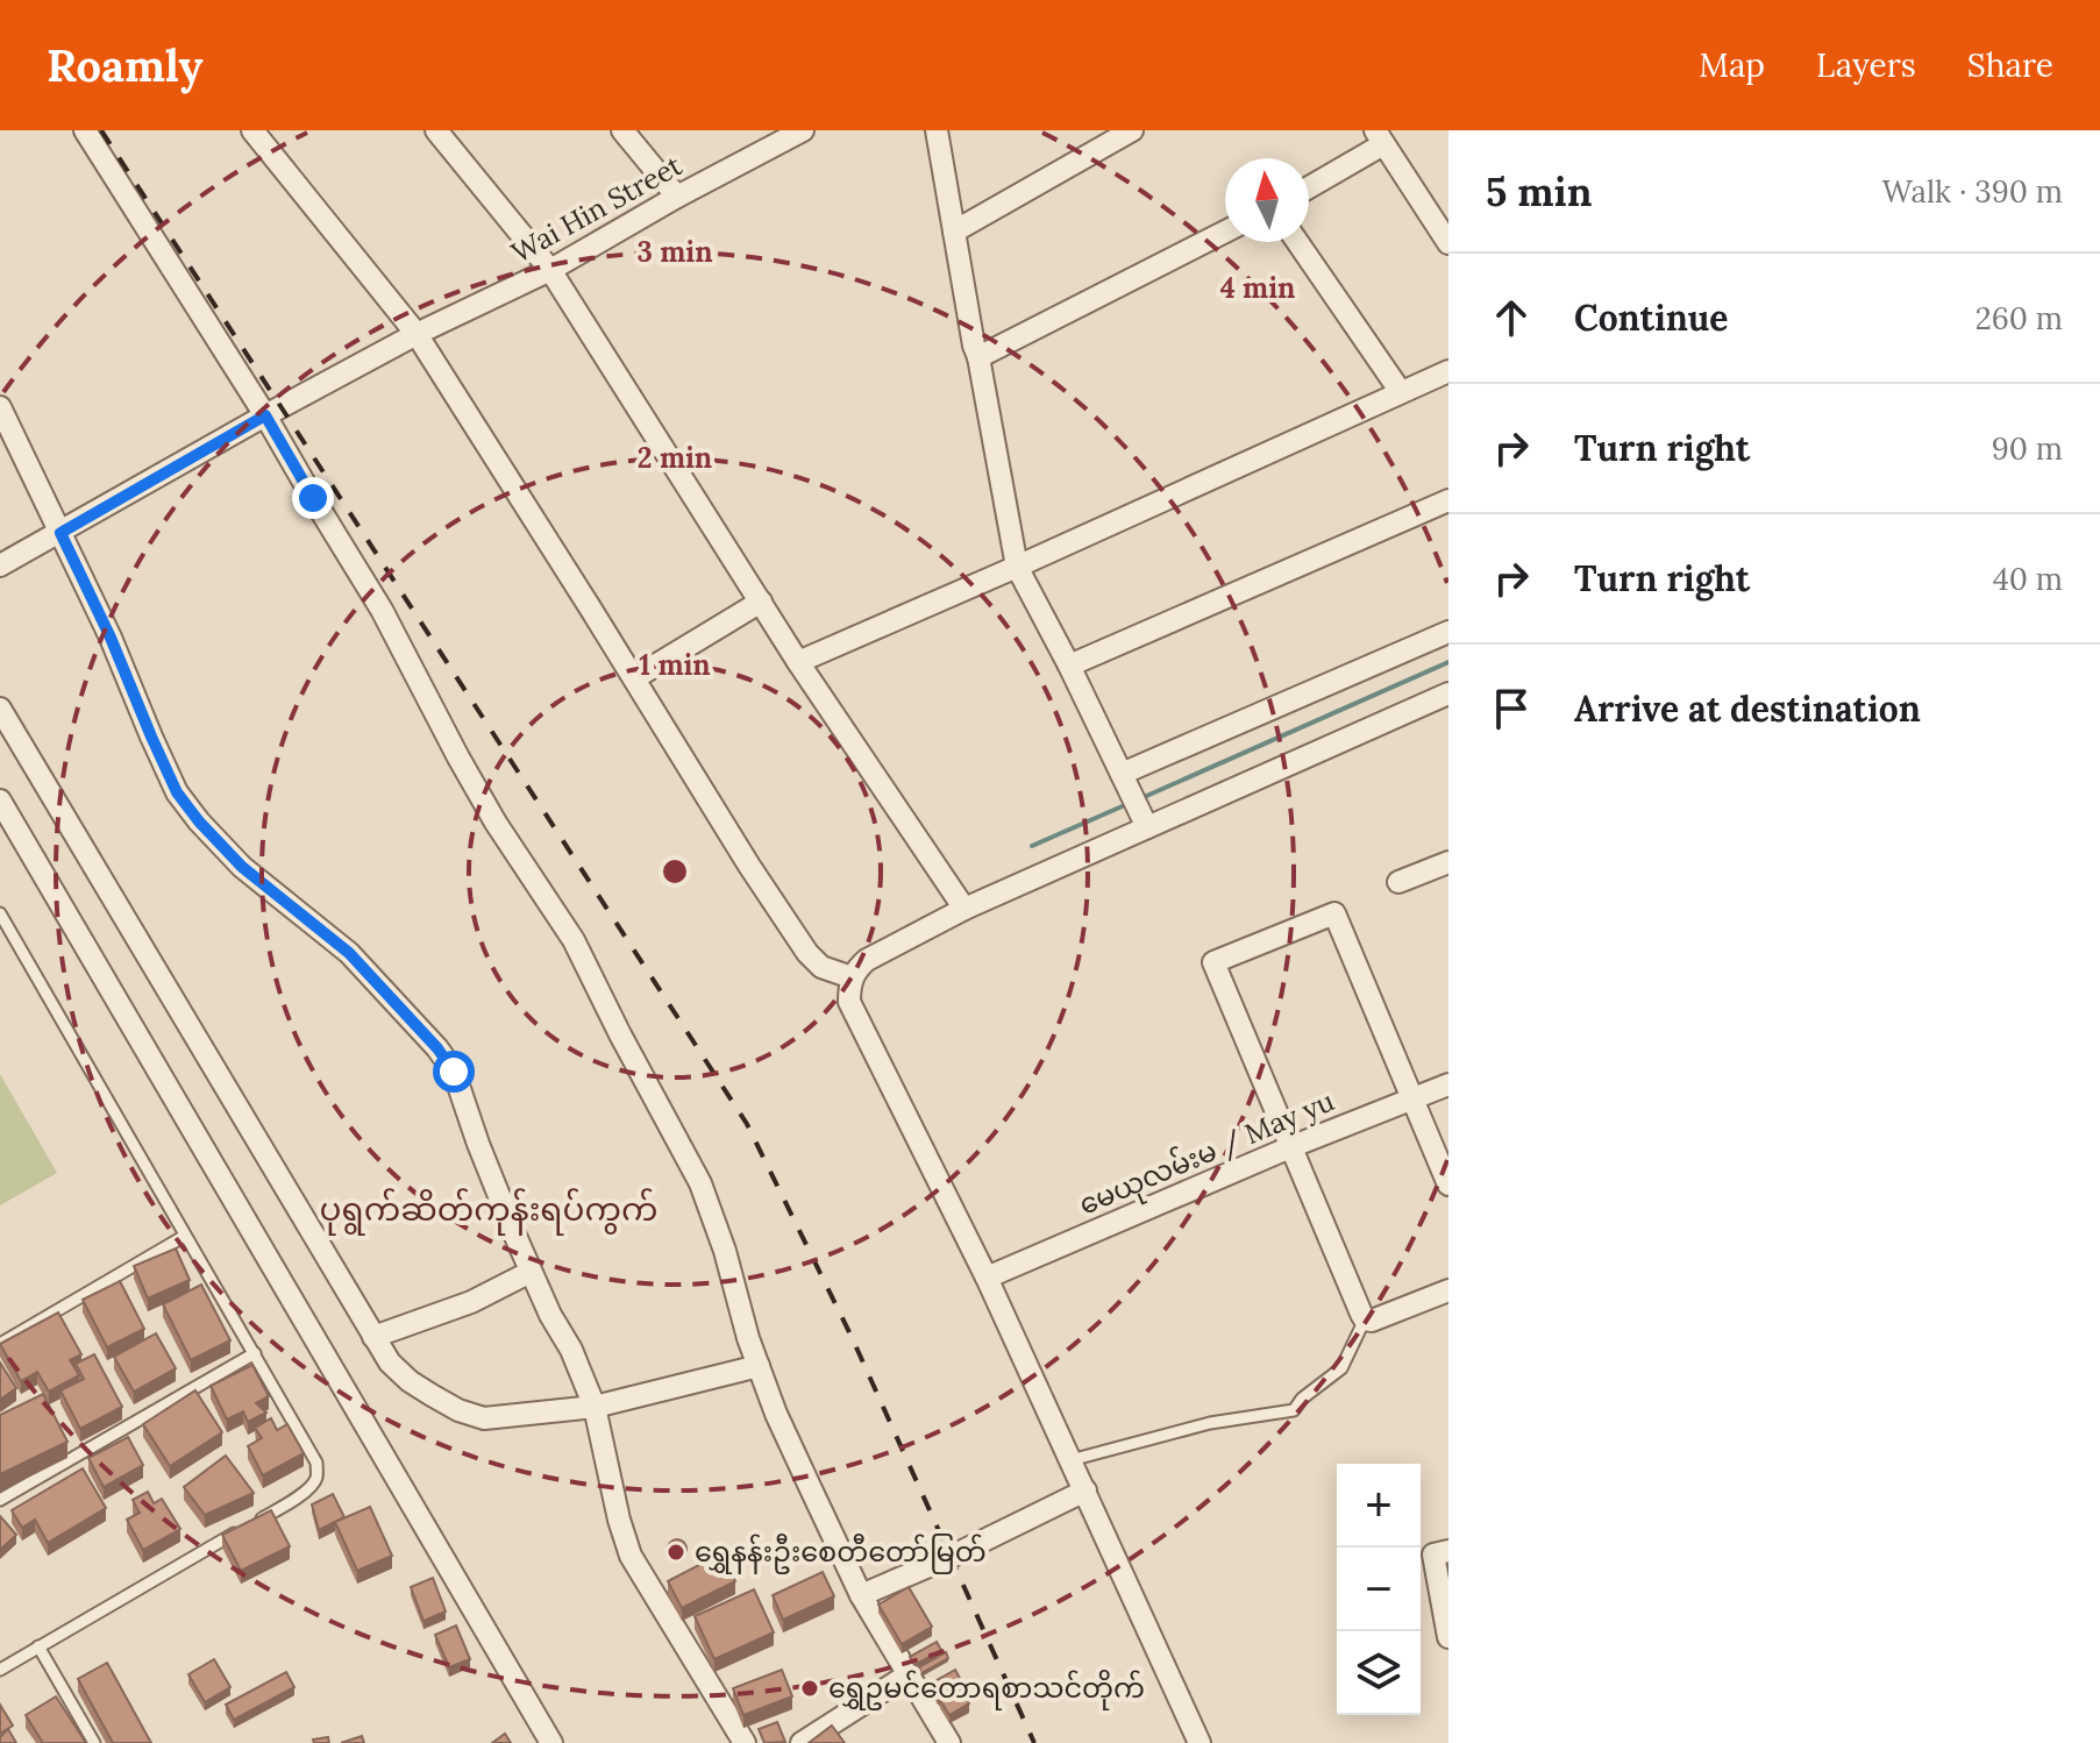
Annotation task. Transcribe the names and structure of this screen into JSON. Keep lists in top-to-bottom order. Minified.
{"streets":{"street":["Wai Hin Street","မေယုလမ်းမ / May yu"]},"districts":["ပုရွက်ဆိတ်ကုန်းရပ်ကွက်"],"places":["ရွှေနန်းဦးစေတီတော်မြတ်","ရွှေဥမင်တောရစာသင်တိုက်"],"north":"top","page":{"header":"Roamly","nav":["Map","Layers","Share"],"heading":["5 min","Walk · 390 m"],"list":[["Continue","260 m"],["Turn right","90 m"],["Turn right","40 m"],"Arrive at destination"],"map_buttons":["+","−"]},"rings":["3 min","4 min","2 min","1 min"]}
